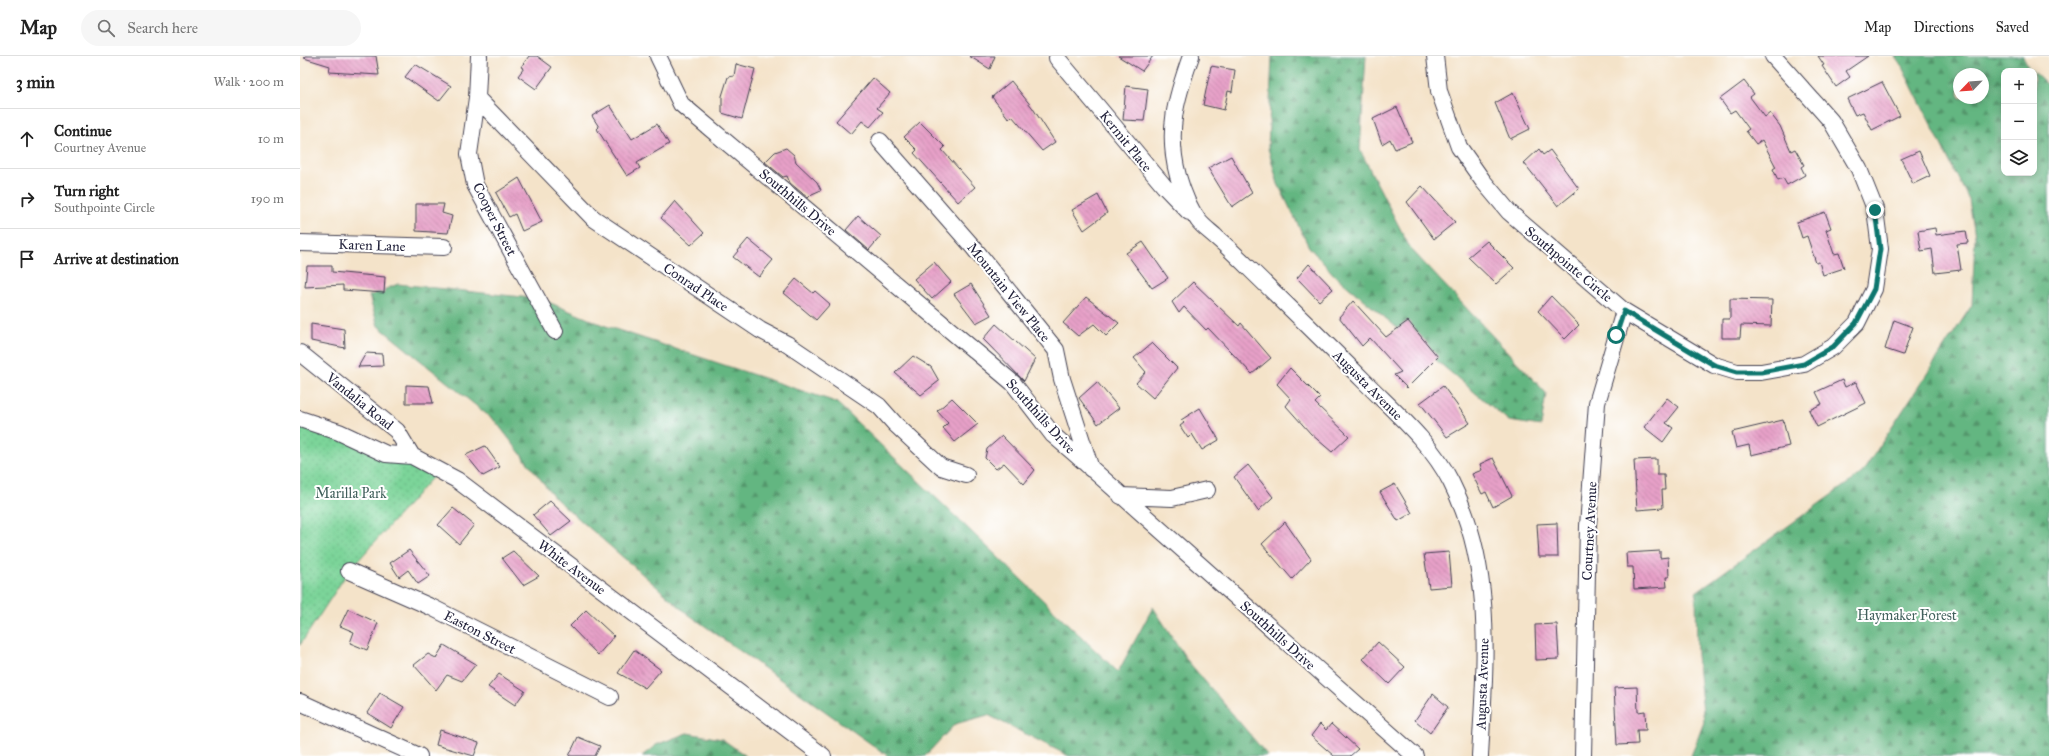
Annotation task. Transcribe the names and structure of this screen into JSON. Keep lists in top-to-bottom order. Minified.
{"streets":{"street":["Kermit Place","Southhills Drive","Cooper Street","Karen Lane","Southpointe Circle","Conrad Place","Mountain View Place","Augusta Avenue","Vandalia Road","Courtney Avenue","White Avenue","Easton Street"]},"crossings":[["Kermit Place","Augusta Avenue"],["Southhills Drive","Mountain View Place"],["Cooper Street","Conrad Place"],["Southpointe Circle","Courtney Avenue"],["Vandalia Road","White Avenue"]],"parks":["Marilla Park","Haymaker Forest"],"north":"bottom left","page":{"header":"Map","search":"Search here","nav":["Map","Directions","Saved"],"heading":["3 min","Walk · 200 m"],"map_buttons":["+","−"],"list":[["Continue","Courtney Avenue","10 m"],["Turn right","Southpointe Circle","190 m"],"Arrive at destination"]}}
